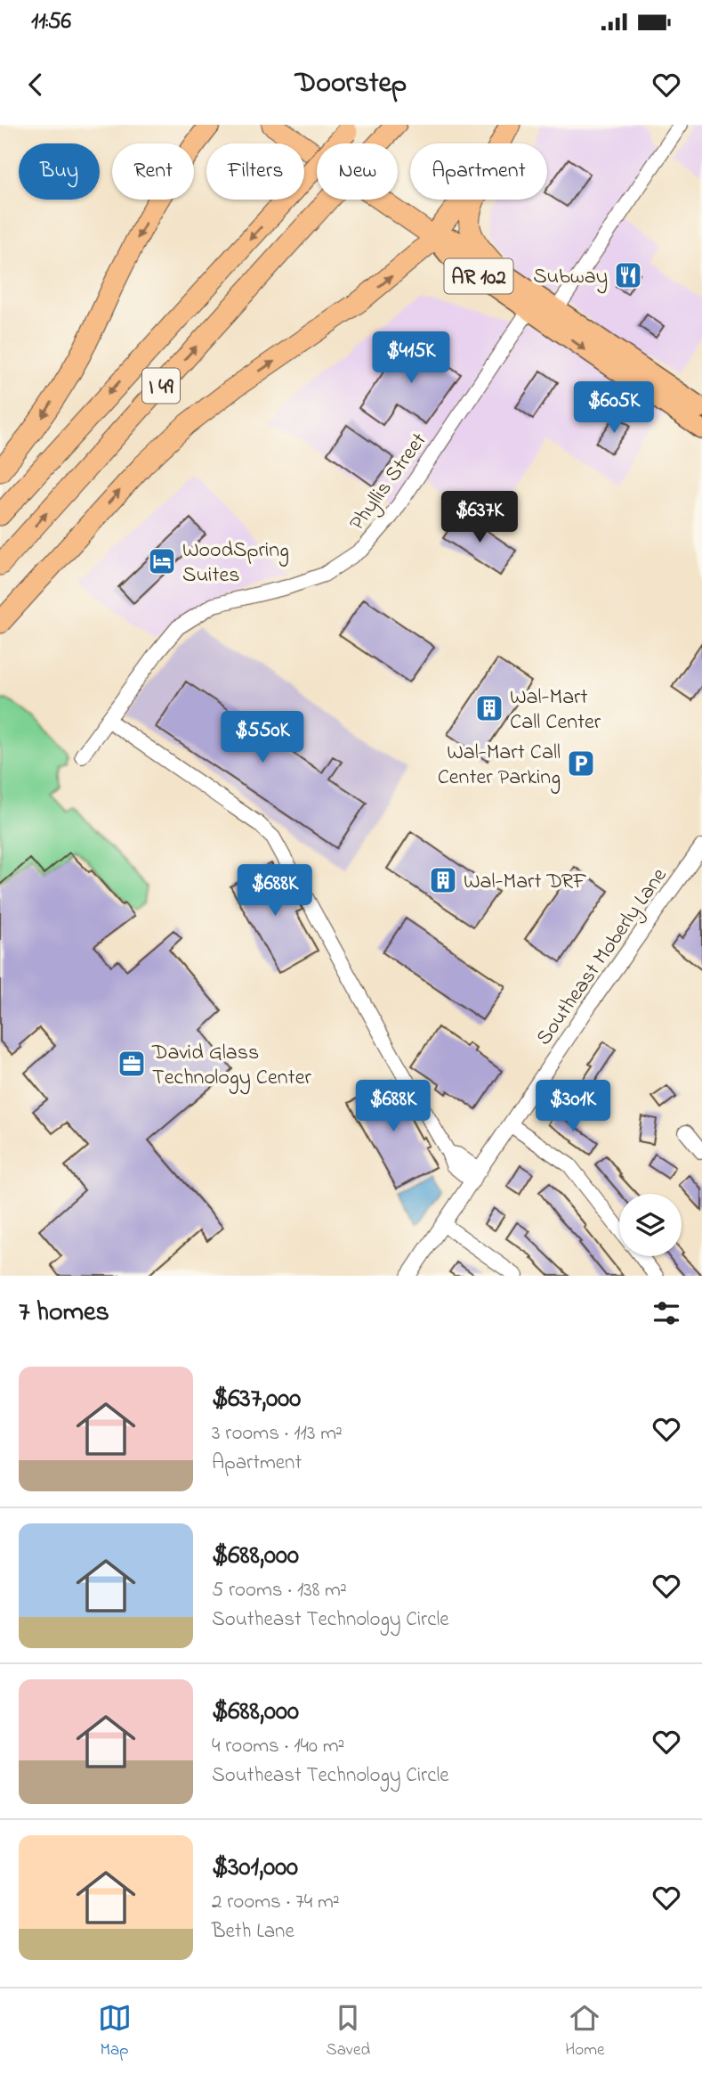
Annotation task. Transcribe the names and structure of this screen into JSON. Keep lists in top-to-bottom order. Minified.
{"streets":{"highway":["I 49"],"main road":["AR 102"],"street":["Phyllis Street","Southeast Moberly Lane"]},"crossings":[["AR 102","Phyllis Street"]],"places":{"restaurant":["Subway"],"hotel":["WoodSpring Suites"],"building":["Wal-Mart Call Center","Wal-Mart DRF"],"parking":["Wal-Mart Call Center Parking"],"office":["David Glass Technology Center"]},"page":{"status":"11:56","header":"Doorstep","chip":["Buy","Rent","Filters","New","Apartment"],"price":["$415K","$605K","$637K","$550K","$688K","$688K","$301K"],"heading":"7 homes","list":[{"name":"$637,000","note":"3 rooms · 113 m² · Apartment"},{"name":"$688,000","note":"5 rooms · 138 m² · Southeast Technology Circle"},{"name":"$688,000","note":"4 rooms · 140 m² · Southeast Technology Circle"},{"name":"$301,000","note":"2 rooms · 74 m² · Beth Lane"}],"tabs":["Map","Saved","Home"]}}
